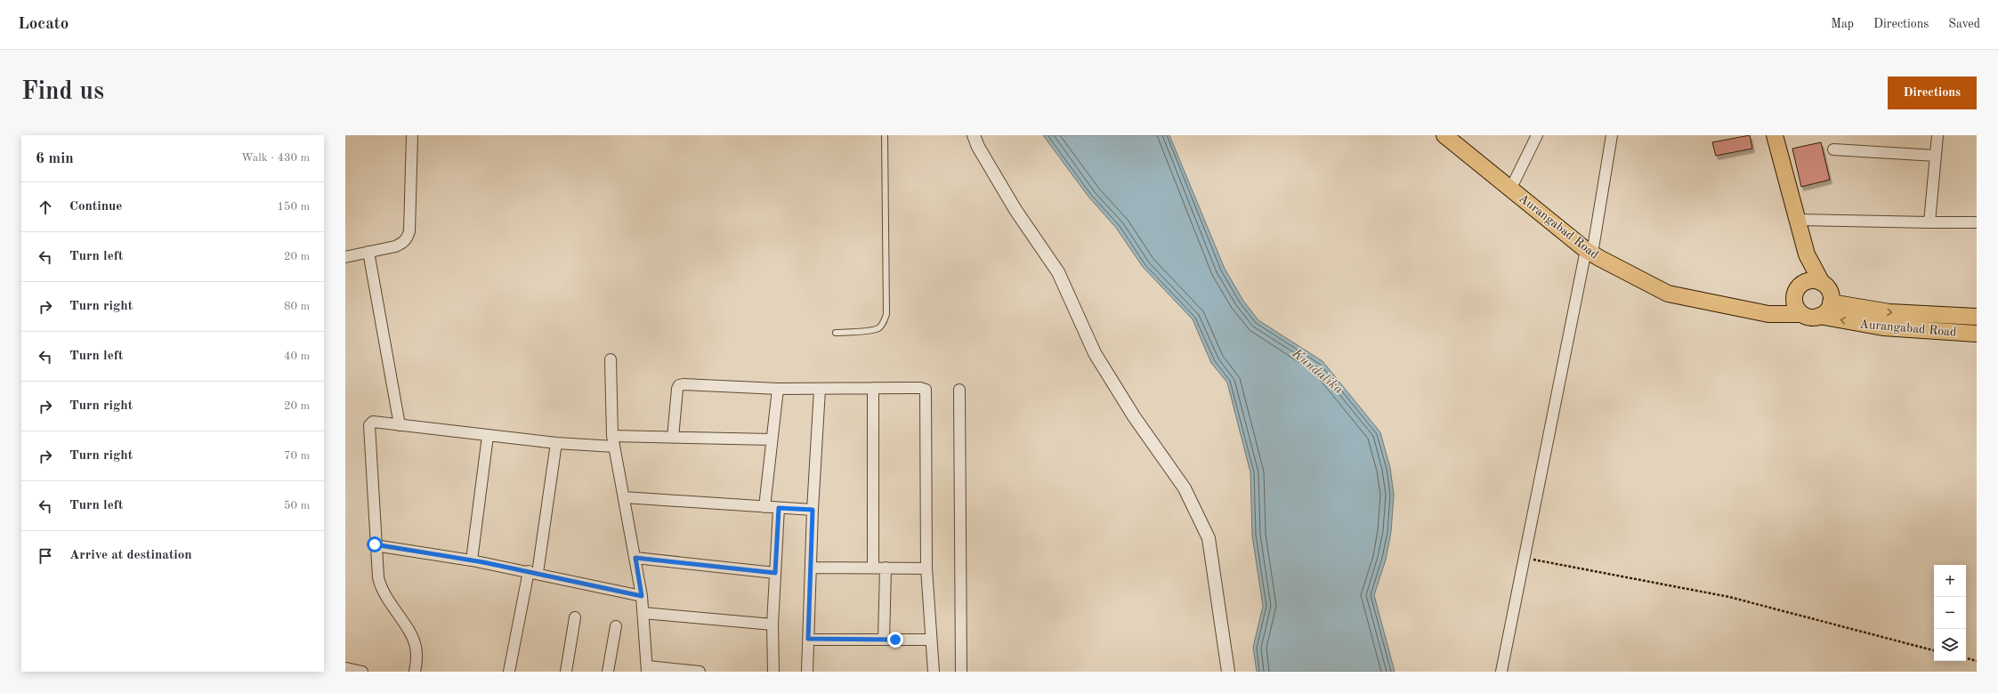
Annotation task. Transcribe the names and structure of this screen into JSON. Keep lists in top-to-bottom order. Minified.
{"streets":{"main road":["Aurangabad Road"]},"water":["Kundalika"],"page":{"header":"Locato","nav":["Map","Directions","Saved"],"buttons":"Directions","title":"Find us","heading":["6 min","Walk · 430 m"],"list":[["Continue","150 m"],["Turn left","20 m"],["Turn right","80 m"],["Turn left","40 m"],["Turn right","20 m"],["Turn right","70 m"],["Turn left","50 m"],"Arrive at destination"],"map_buttons":["+","−"]}}
